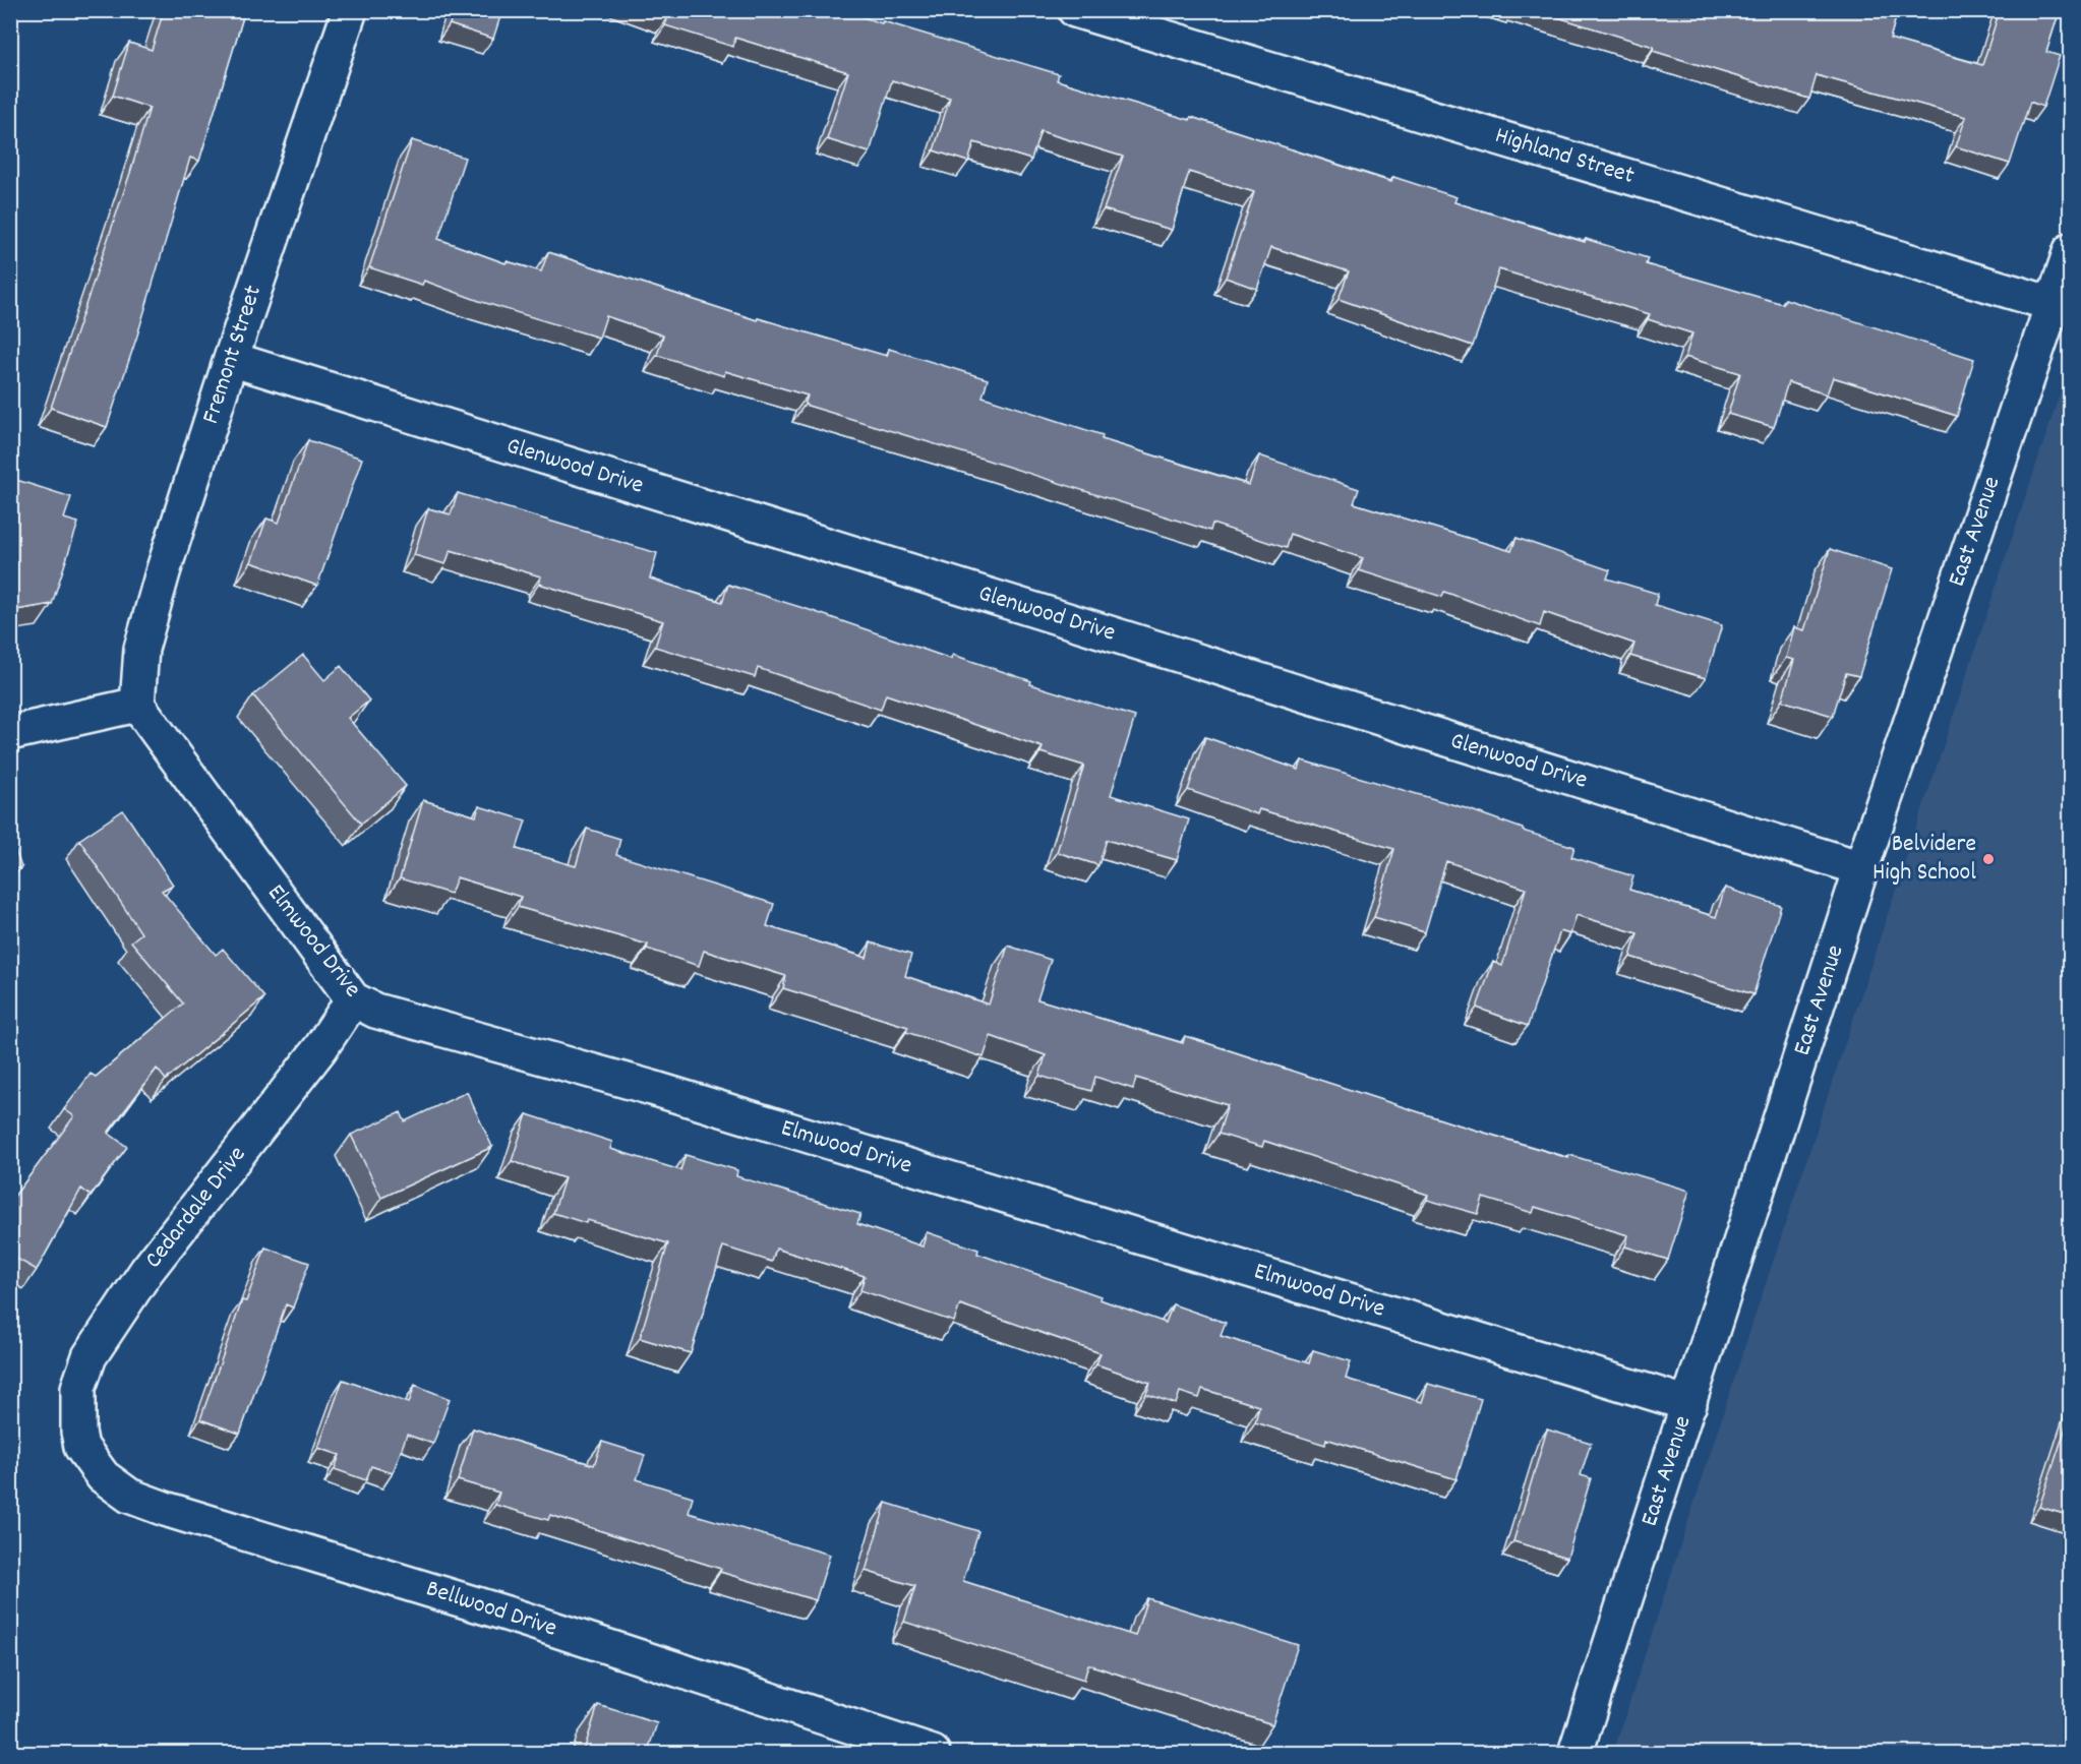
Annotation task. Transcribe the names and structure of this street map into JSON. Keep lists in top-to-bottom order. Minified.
{"streets":{"street":["Highland Street","Fremont Street","Glenwood Drive","East Avenue","Elmwood Drive","Cedardale Drive","Bellwood Drive"]},"crossings":[["Highland Street","East Avenue"],["Fremont Street","Glenwood Drive"],["Fremont Street","Elmwood Drive"],["Glenwood Drive","East Avenue"],["East Avenue","Elmwood Drive"],["Elmwood Drive","Cedardale Drive"],["Cedardale Drive","Bellwood Drive"]],"places":["Belvidere High School"]}
